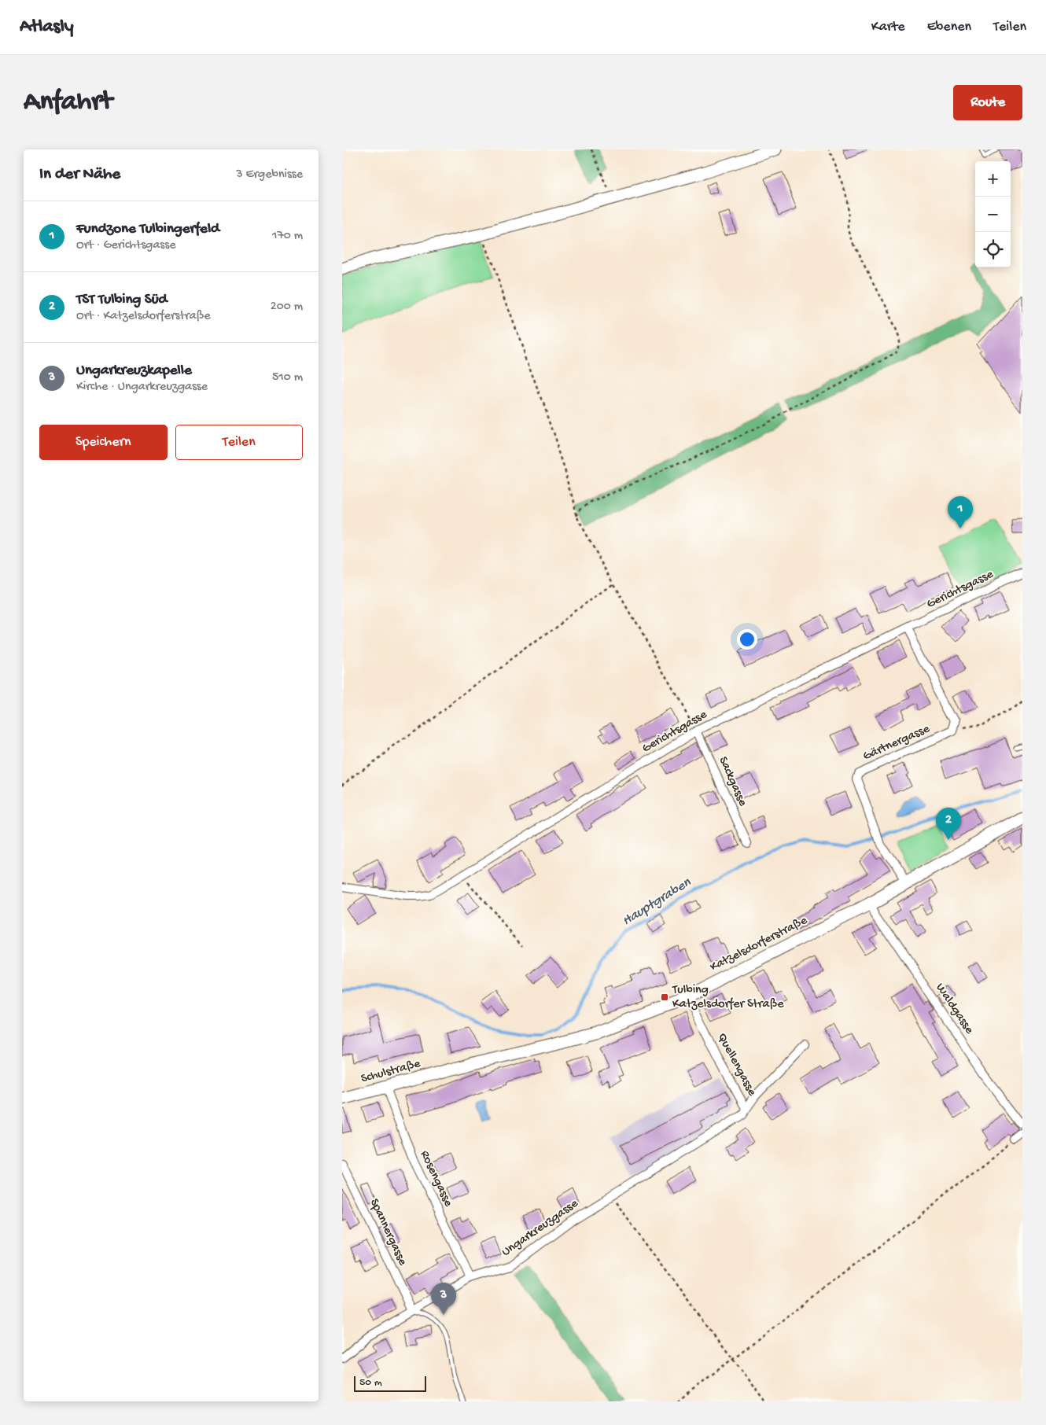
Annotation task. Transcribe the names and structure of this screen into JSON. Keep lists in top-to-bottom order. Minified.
{"streets":{"street":["Gerichtsgasse","Gärtnergasse","Sackgasse","Katzelsdorferstraße","Waldgasse","Quellengasse","Schulstraße","Rosengasse","Ungarkreuzgasse","Spannergasse"]},"crossings":[["Gerichtsgasse","Sackgasse"],["Gärtnergasse","Katzelsdorferstraße"],["Katzelsdorferstraße","Waldgasse"],["Katzelsdorferstraße","Quellengasse"],["Katzelsdorferstraße","Schulstraße"],["Quellengasse","Ungarkreuzgasse"],["Schulstraße","Rosengasse"],["Rosengasse","Ungarkreuzgasse"],["Ungarkreuzgasse","Spannergasse"]],"water":["Hauptgraben"],"places":{"transit":["Tulbing Katzelsdorfer Straße"]},"scale_bar":"50 m","page":{"header":"Atlasly","nav":["Karte","Ebenen","Teilen"],"buttons":["Route",["Speichern","Teilen"]],"title":"Anfahrt","heading":["In der Nähe","3 Ergebnisse"],"map_buttons":["+","−"],"list":[{"mark":"1","name":"Fundzone Tulbingerfeld","note":"Ort · Gerichtsgasse","value":"170 m"},{"mark":"2","name":"TST Tulbing Süd","note":"Ort · Katzelsdorferstraße","value":"200 m"},{"mark":"3","name":"Ungarkreuzkapelle","note":"Kirche · Ungarkreuzgasse","value":"510 m"}],"pins":["1","2","3"],"scale":"50 m"}}
